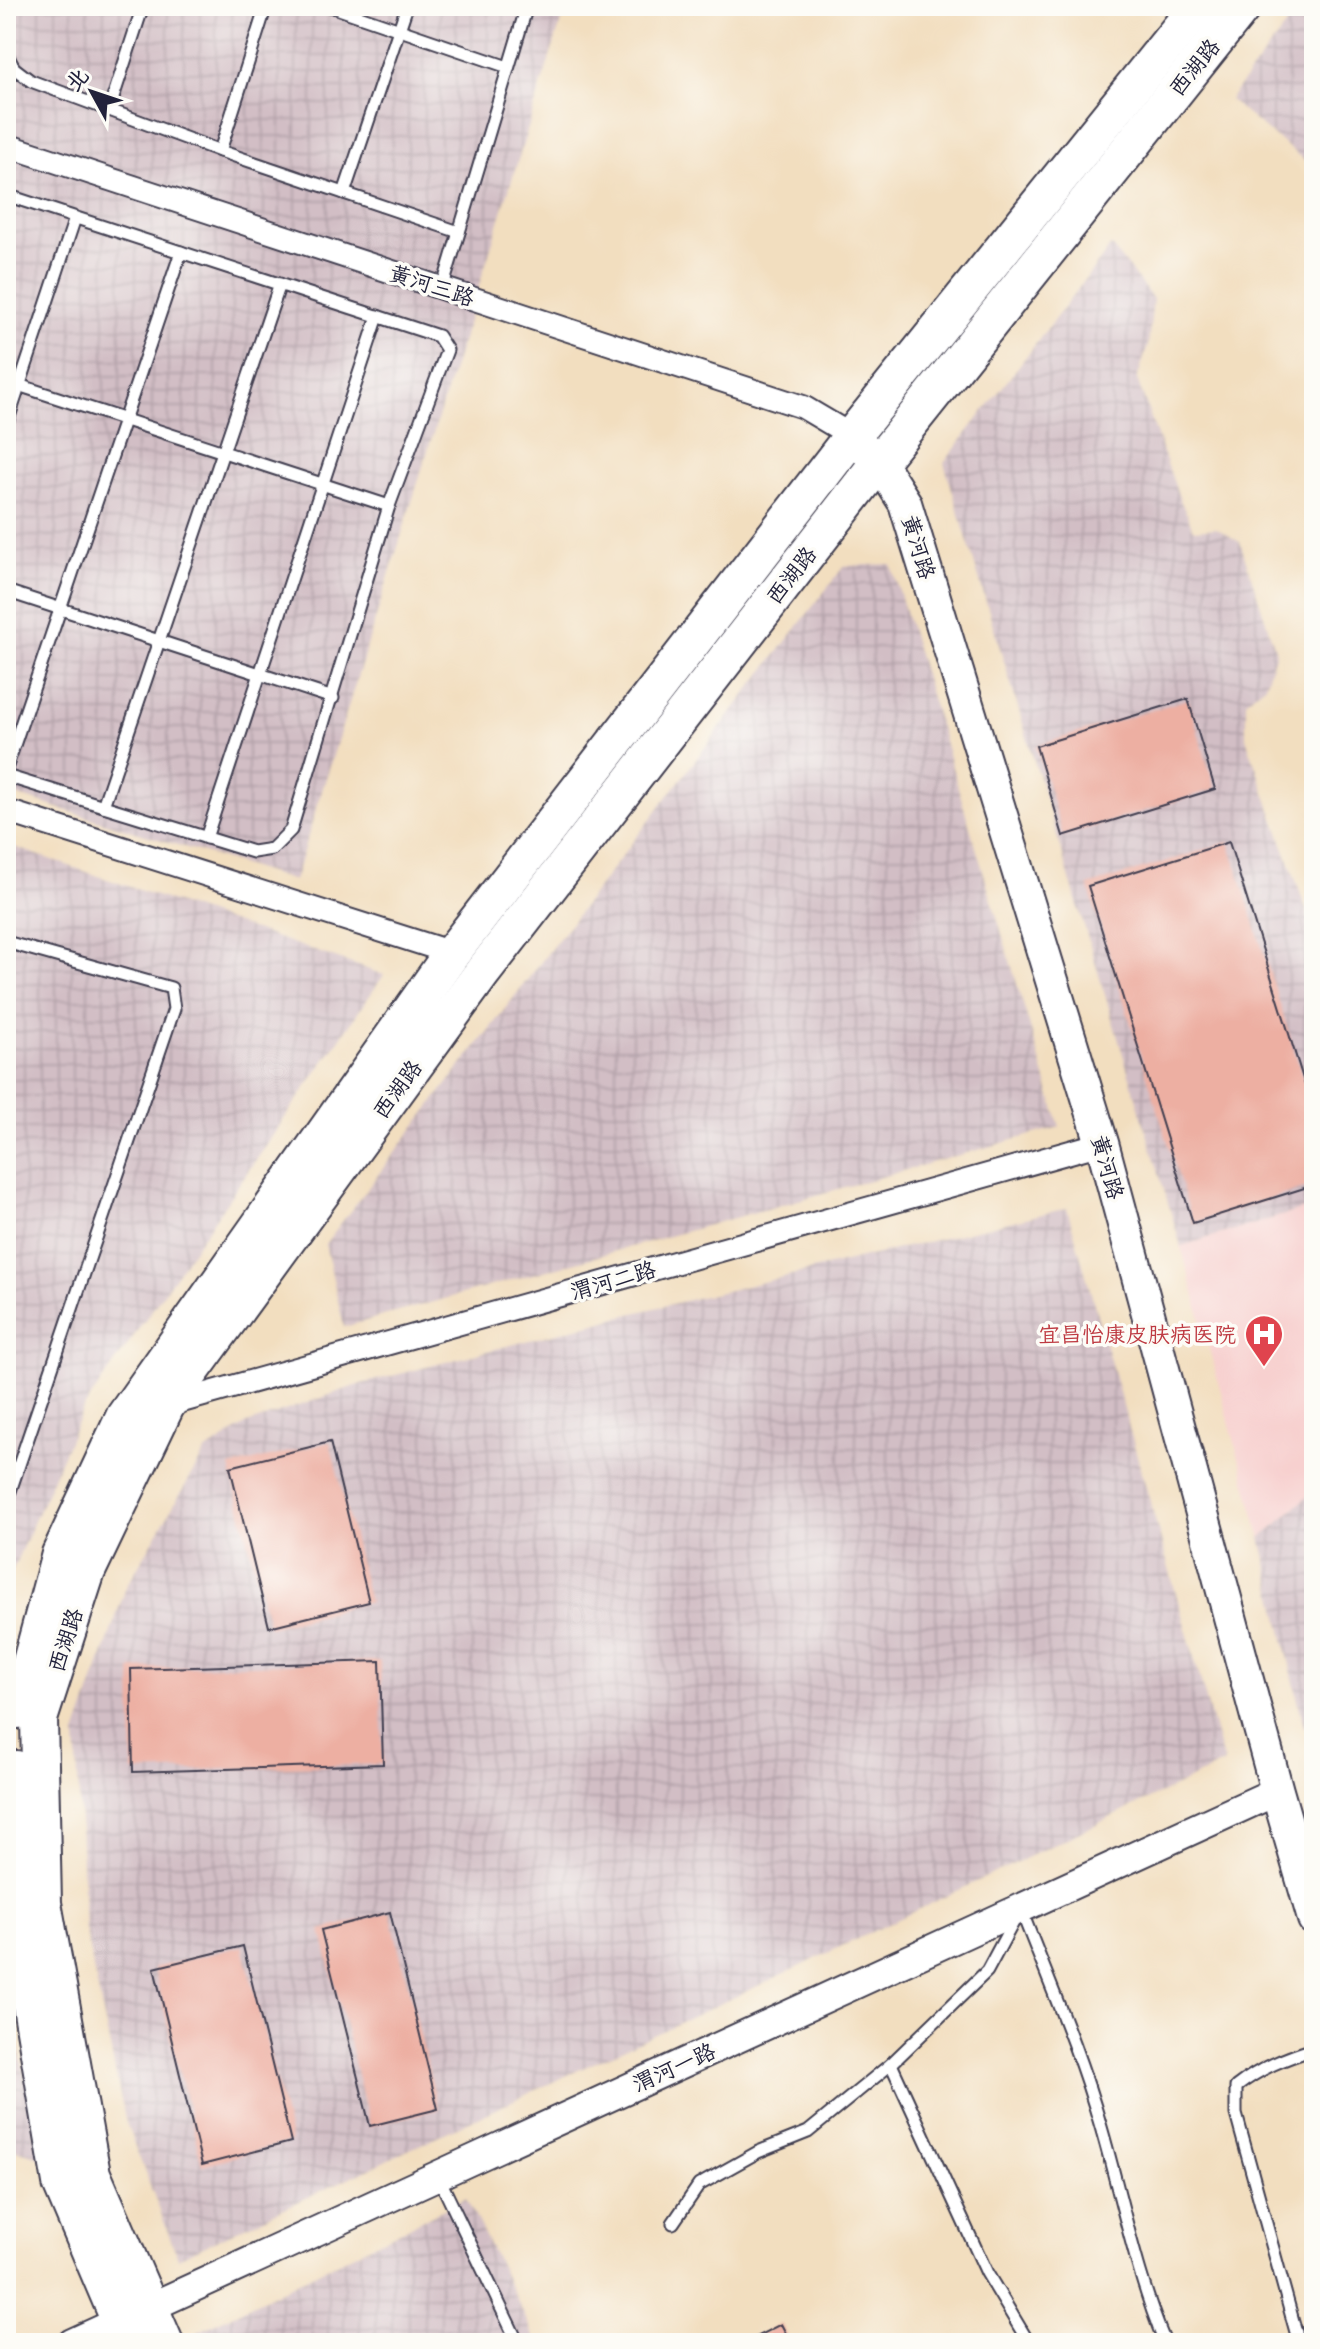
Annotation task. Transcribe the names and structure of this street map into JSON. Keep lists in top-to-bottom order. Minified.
{"streets":{"main road":["西湖路","黄河路"],"street":["黄河三路","渭河二路","渭河一路"]},"crossings":[["西湖路","黄河三路"],["西湖路","黄河路"],["西湖路","渭河二路"],["西湖路","渭河一路"],["黄河三路","黄河路"],["黄河路","渭河二路"],["黄河路","渭河一路"]],"places":{"hospital":["宜昌怡康皮肤病医院"]},"north":"top left"}
